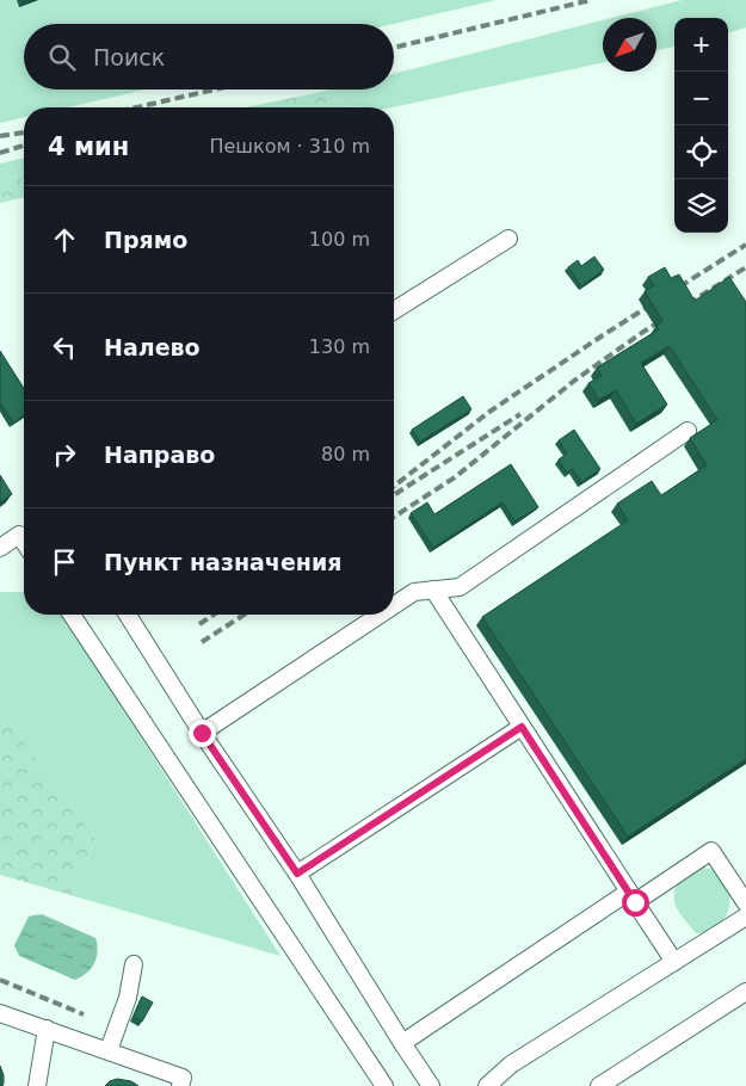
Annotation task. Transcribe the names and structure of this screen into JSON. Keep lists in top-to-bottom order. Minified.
{"north":"bottom left","page":{"map_buttons":["+","−"],"search":"Поиск","heading":["4 мин","Пешком · 310 m"],"list":[["Прямо","100 m"],["Налево","130 m"],["Направо","80 m"],"Пункт назначения"]}}
